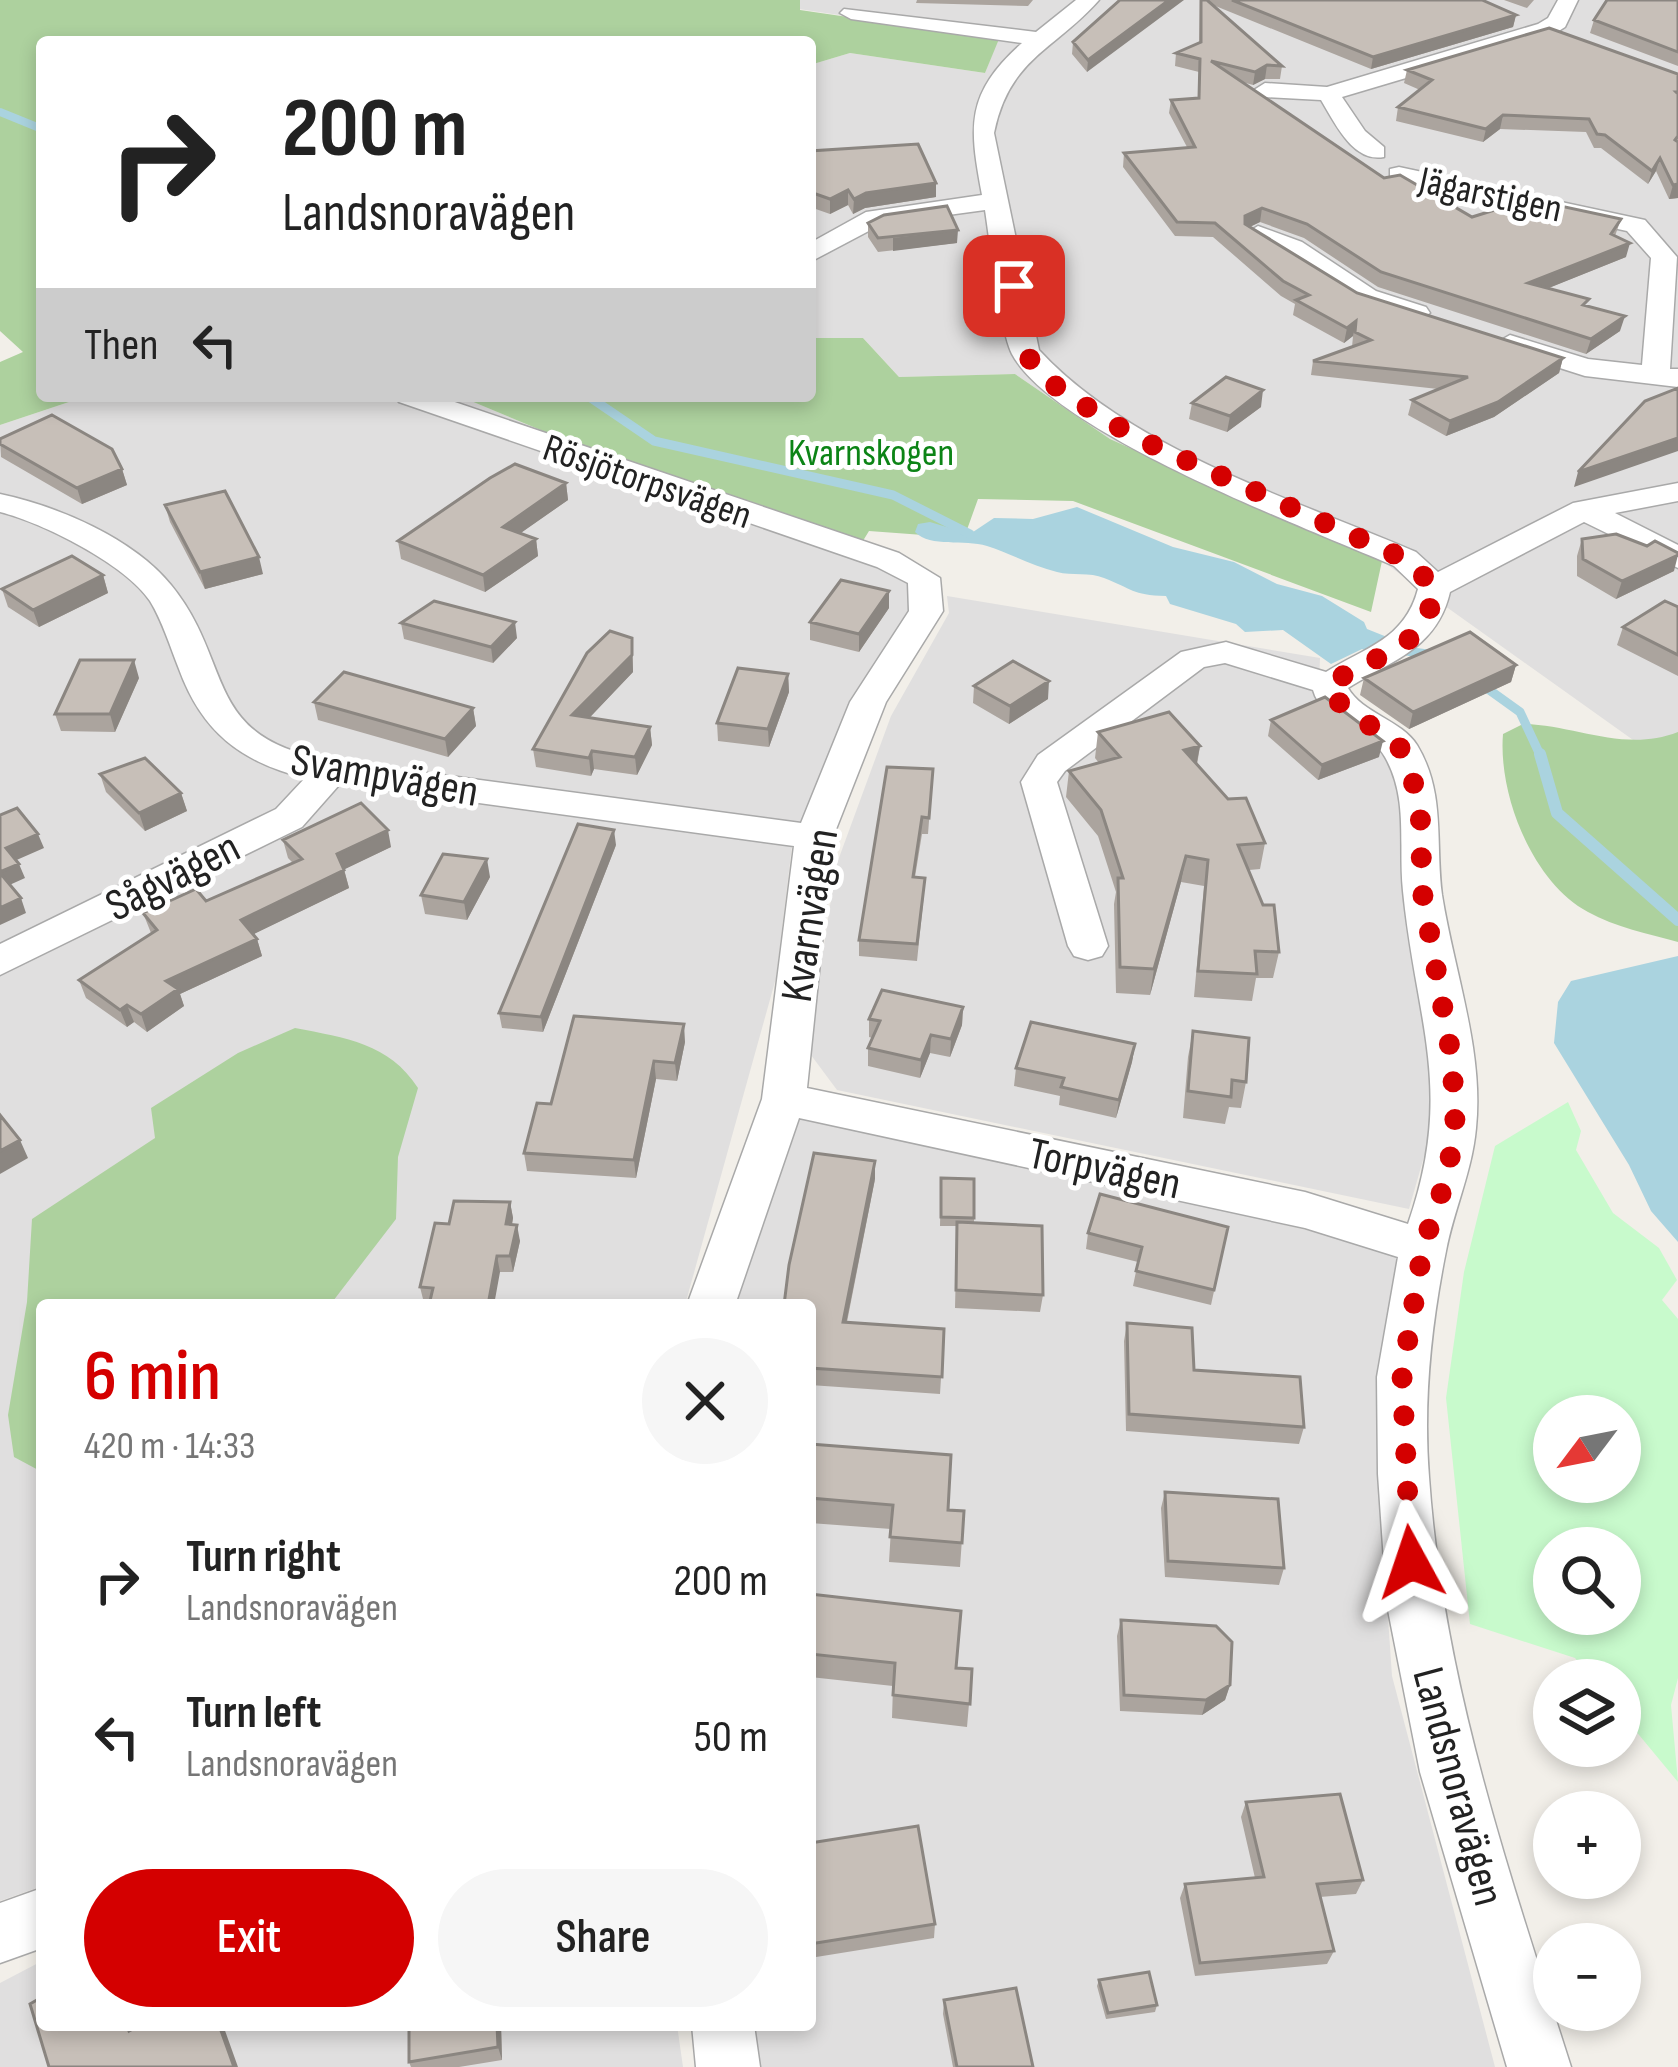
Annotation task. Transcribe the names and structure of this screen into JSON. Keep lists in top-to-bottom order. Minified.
{"streets":{"street":["Jägarstigen","Rösjötorpsvägen","Svampvägen","Sågvägen","Kvarnvägen","Torpvägen","Landsnoravägen"]},"crossings":[["Rösjötorpsvägen","Kvarnvägen"],["Svampvägen","Sågvägen"],["Svampvägen","Kvarnvägen"],["Kvarnvägen","Torpvägen"],["Torpvägen","Landsnoravägen"]],"parks":["Kvarnskogen"],"north":"bottom left","page":{"turn":["200 m","Landsnoravägen"],"then":"Then","heading":["6 min","420 m · 14:33"],"map_buttons":["+","−"],"list":[{"name":"Turn right","note":"Landsnoravägen","value":"200 m"},{"name":"Turn left","note":"Landsnoravägen","value":"50 m"}],"buttons":["Exit","Share"]}}
